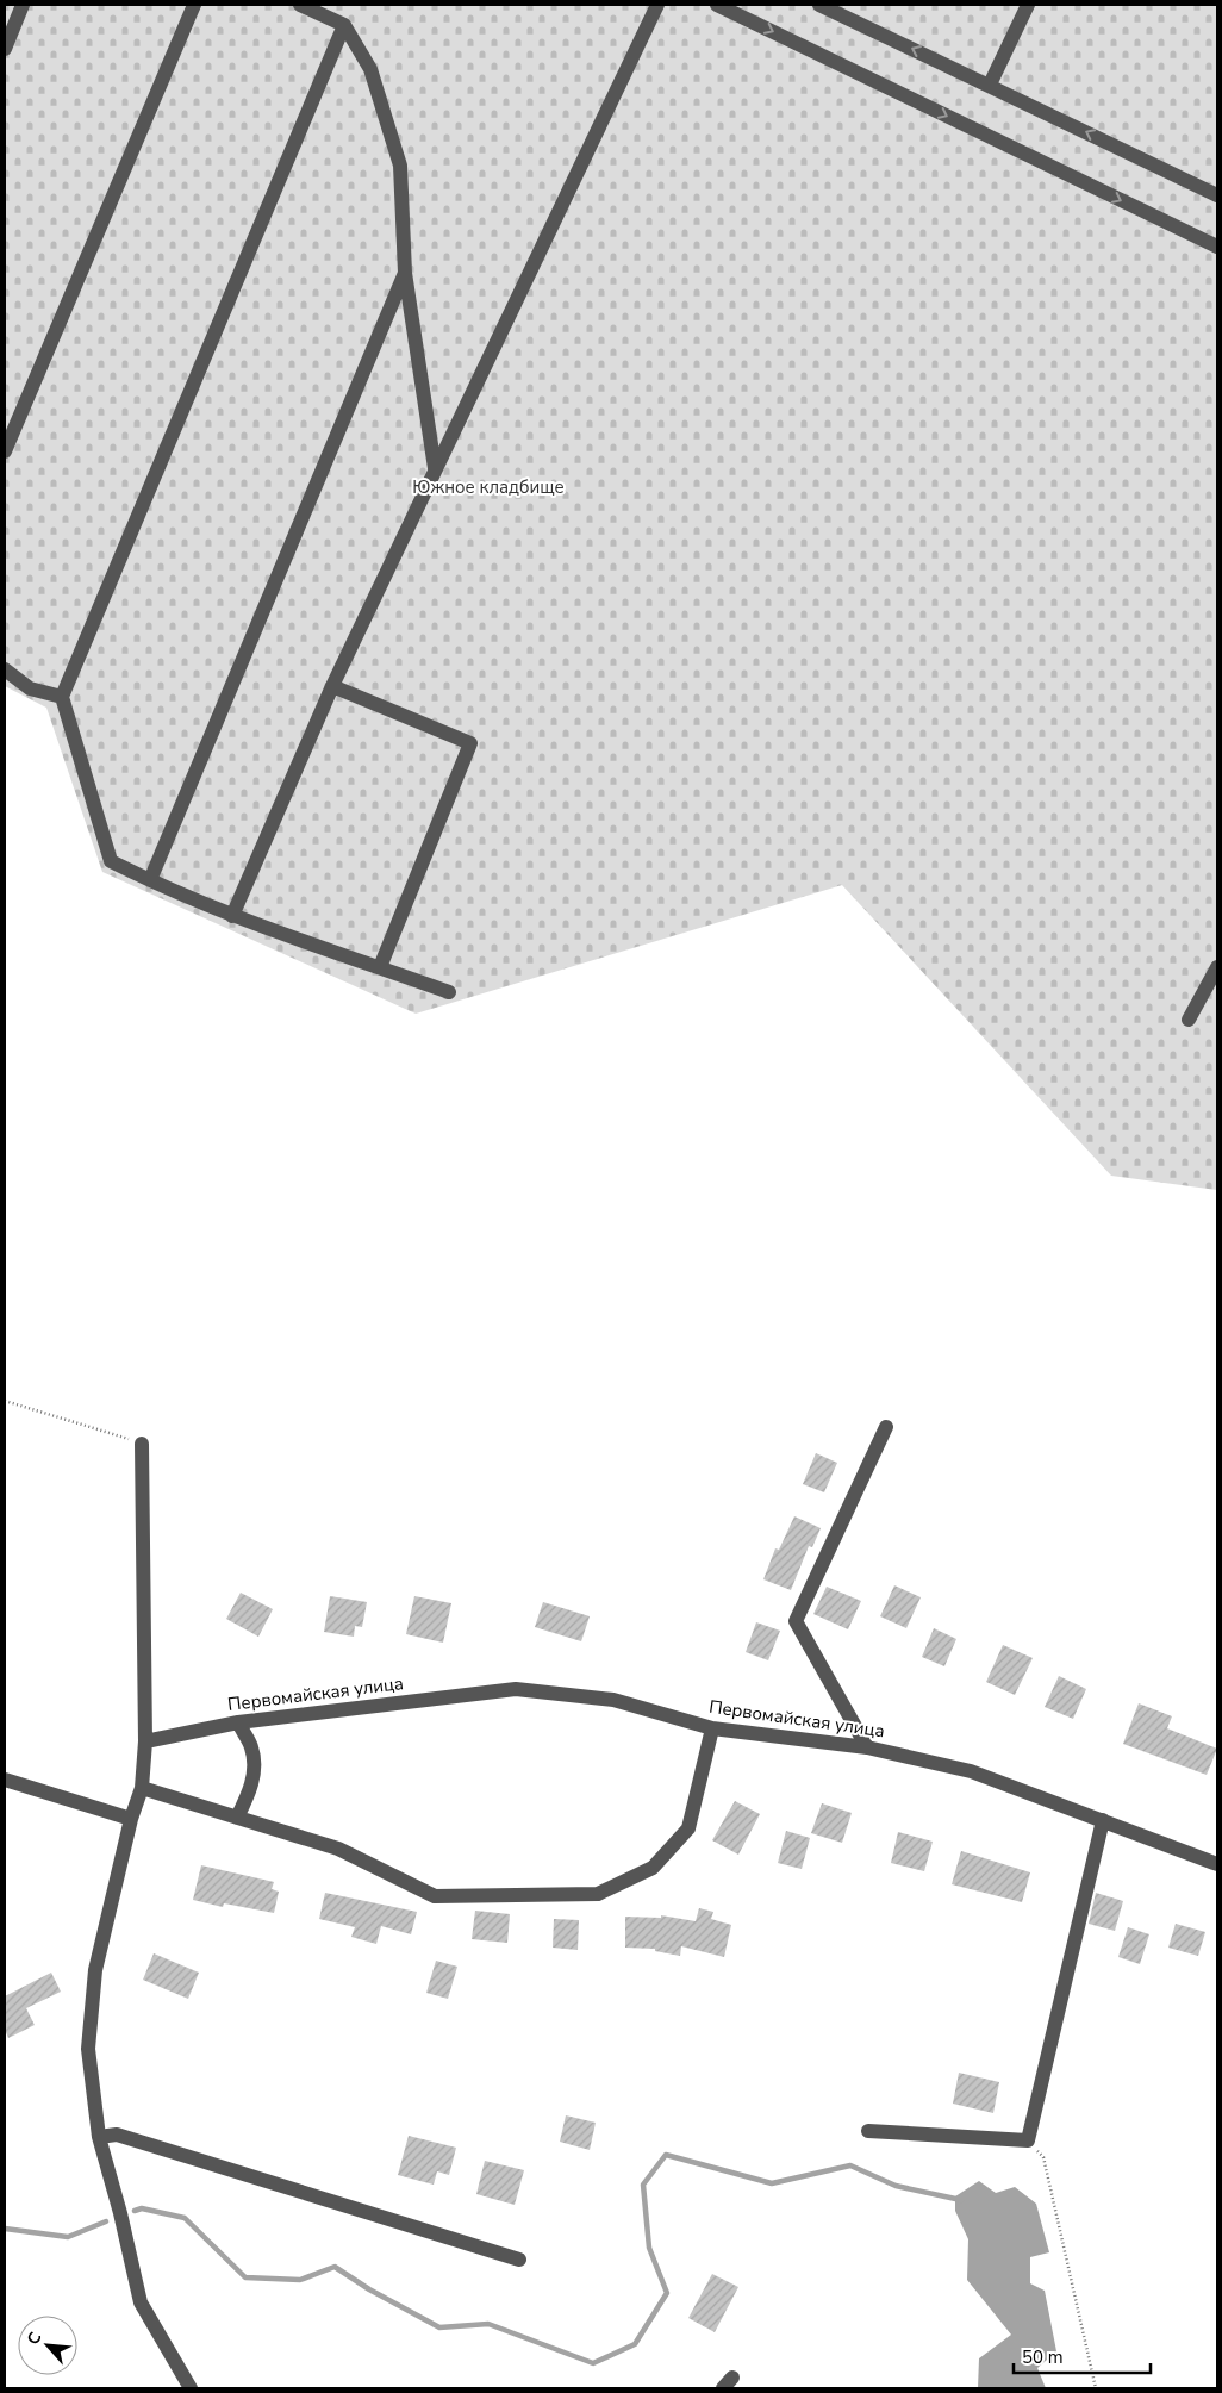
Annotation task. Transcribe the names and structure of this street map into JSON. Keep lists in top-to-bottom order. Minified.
{"streets":{"street":["Первомайская улица"]},"parks":["Южное кладбище"],"scale_bar":"50 m","north":"top left"}
